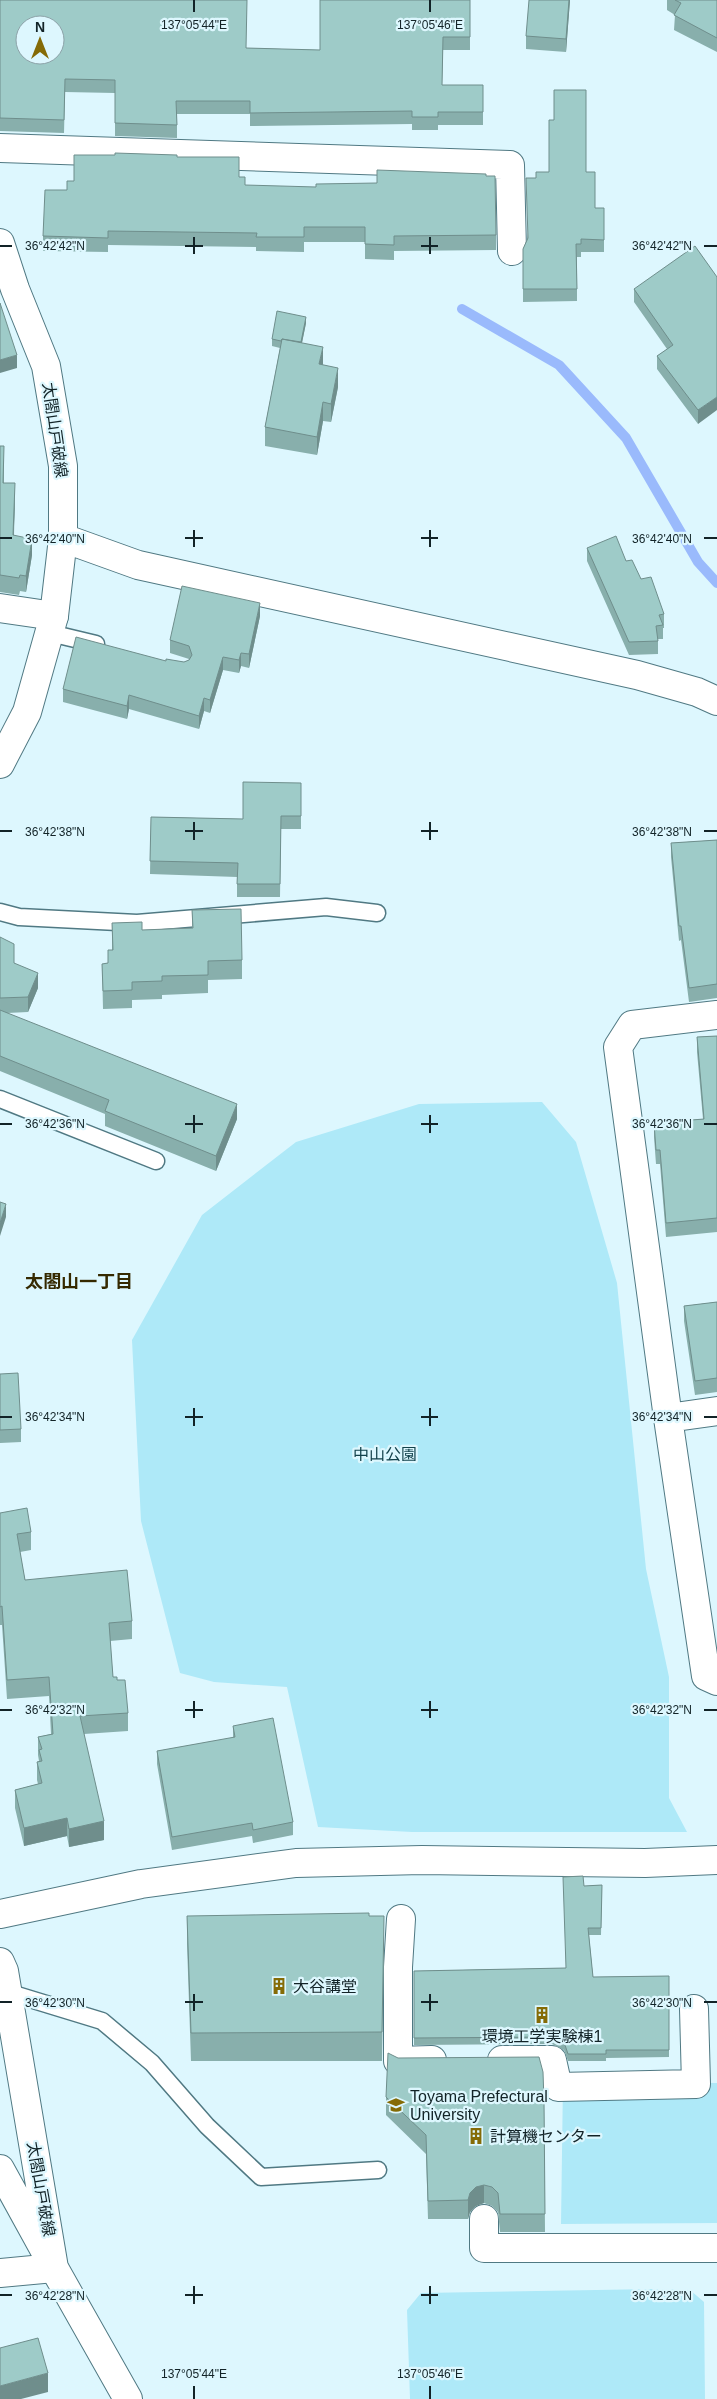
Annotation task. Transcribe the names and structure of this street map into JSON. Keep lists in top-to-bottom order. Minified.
{"streets":{"street":["太閤山戸破線"]},"districts":["太閤山一丁目"],"parks":["中山公園"],"places":{"building":["大谷講堂","環境工学実験棟1","計算機センター"],"school or university":["Toyama Prefectural University"]},"north":"top","coordinates":["137°05'44\"E","137°05'46\"E","36°42'42\"N","36°42'40\"N","36°42'38\"N","36°42'36\"N","36°42'34\"N","36°42'32\"N","36°42'30\"N","36°42'28\"N"]}
